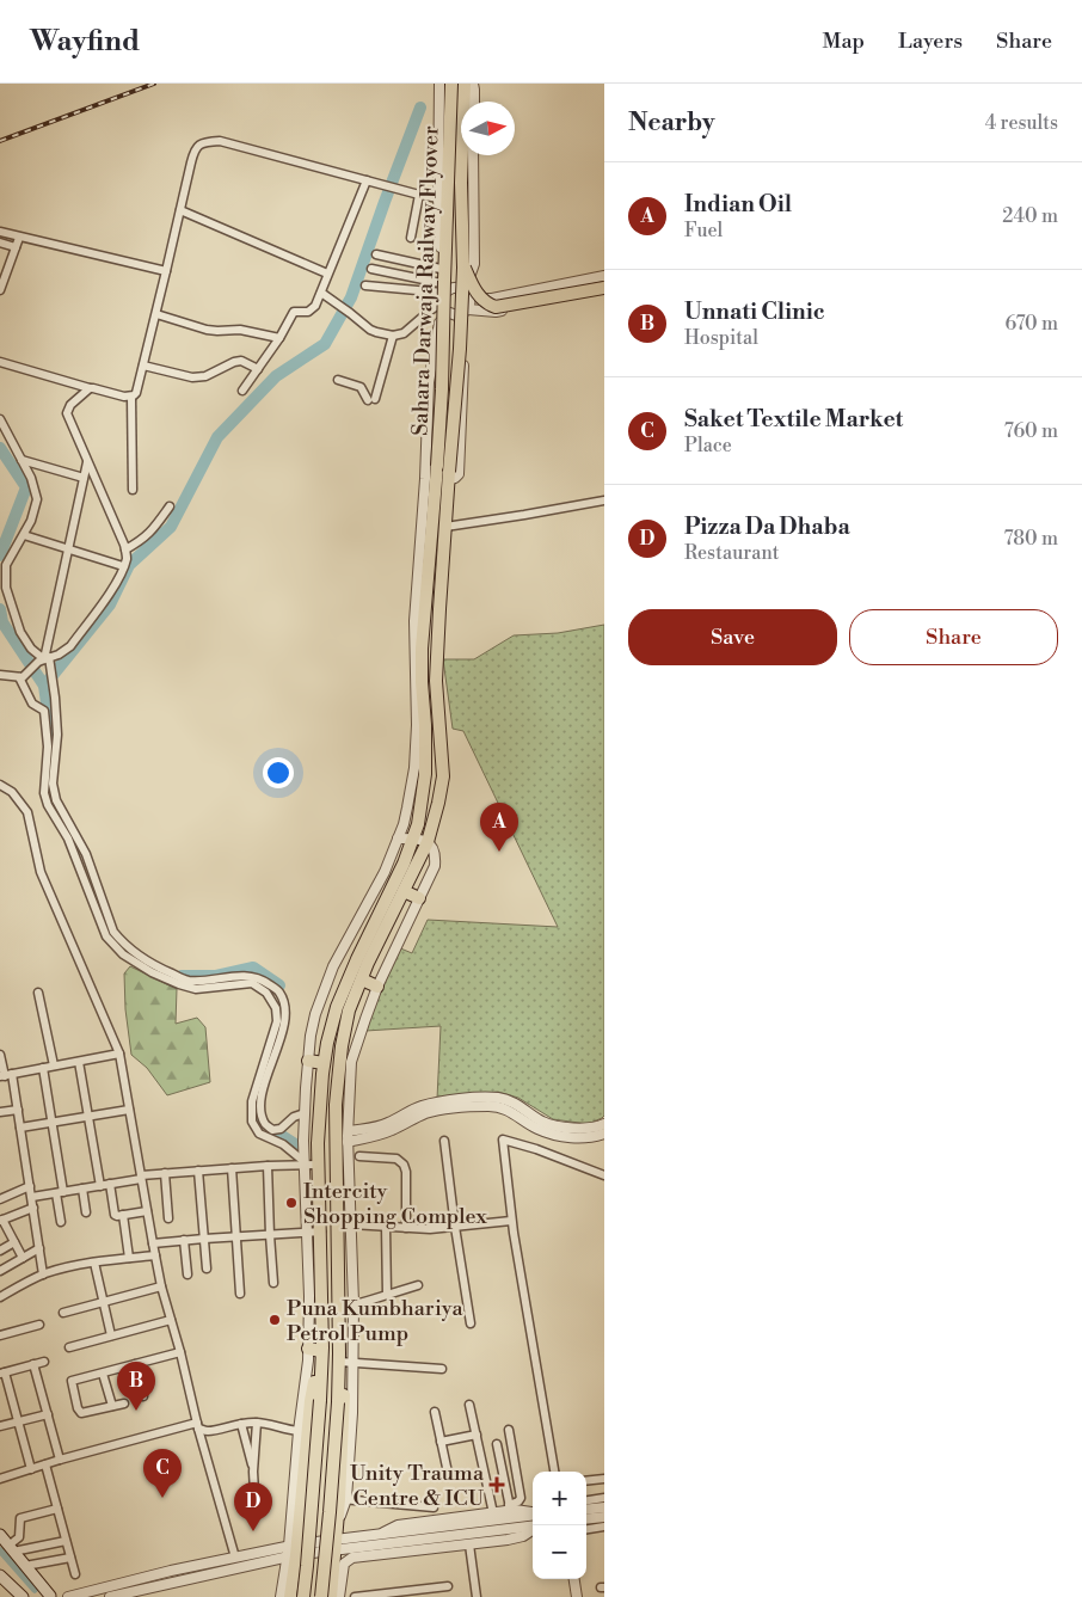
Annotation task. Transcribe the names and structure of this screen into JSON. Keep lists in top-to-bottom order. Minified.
{"streets":{"highway":["Sahara Darwaja Railway Flyover"]},"places":{"other":["Intercity Shopping Complex","Puna Kumbhariya Petrol Pump"],"health":["Unity Trauma Centre & ICU"]},"north":"right","page":{"header":"Wayfind","nav":["Map","Layers","Share"],"heading":["Nearby","4 results"],"list":[{"mark":"A","name":"Indian Oil","note":"Fuel","value":"240 m"},{"mark":"B","name":"Unnati Clinic","note":"Hospital","value":"670 m"},{"mark":"C","name":"Saket Textile Market","note":"Place","value":"760 m"},{"mark":"D","name":"Pizza Da Dhaba","note":"Restaurant","value":"780 m"}],"buttons":["Save","Share"],"pins":["A","B","C","D"],"map_buttons":["+","−"]}}
